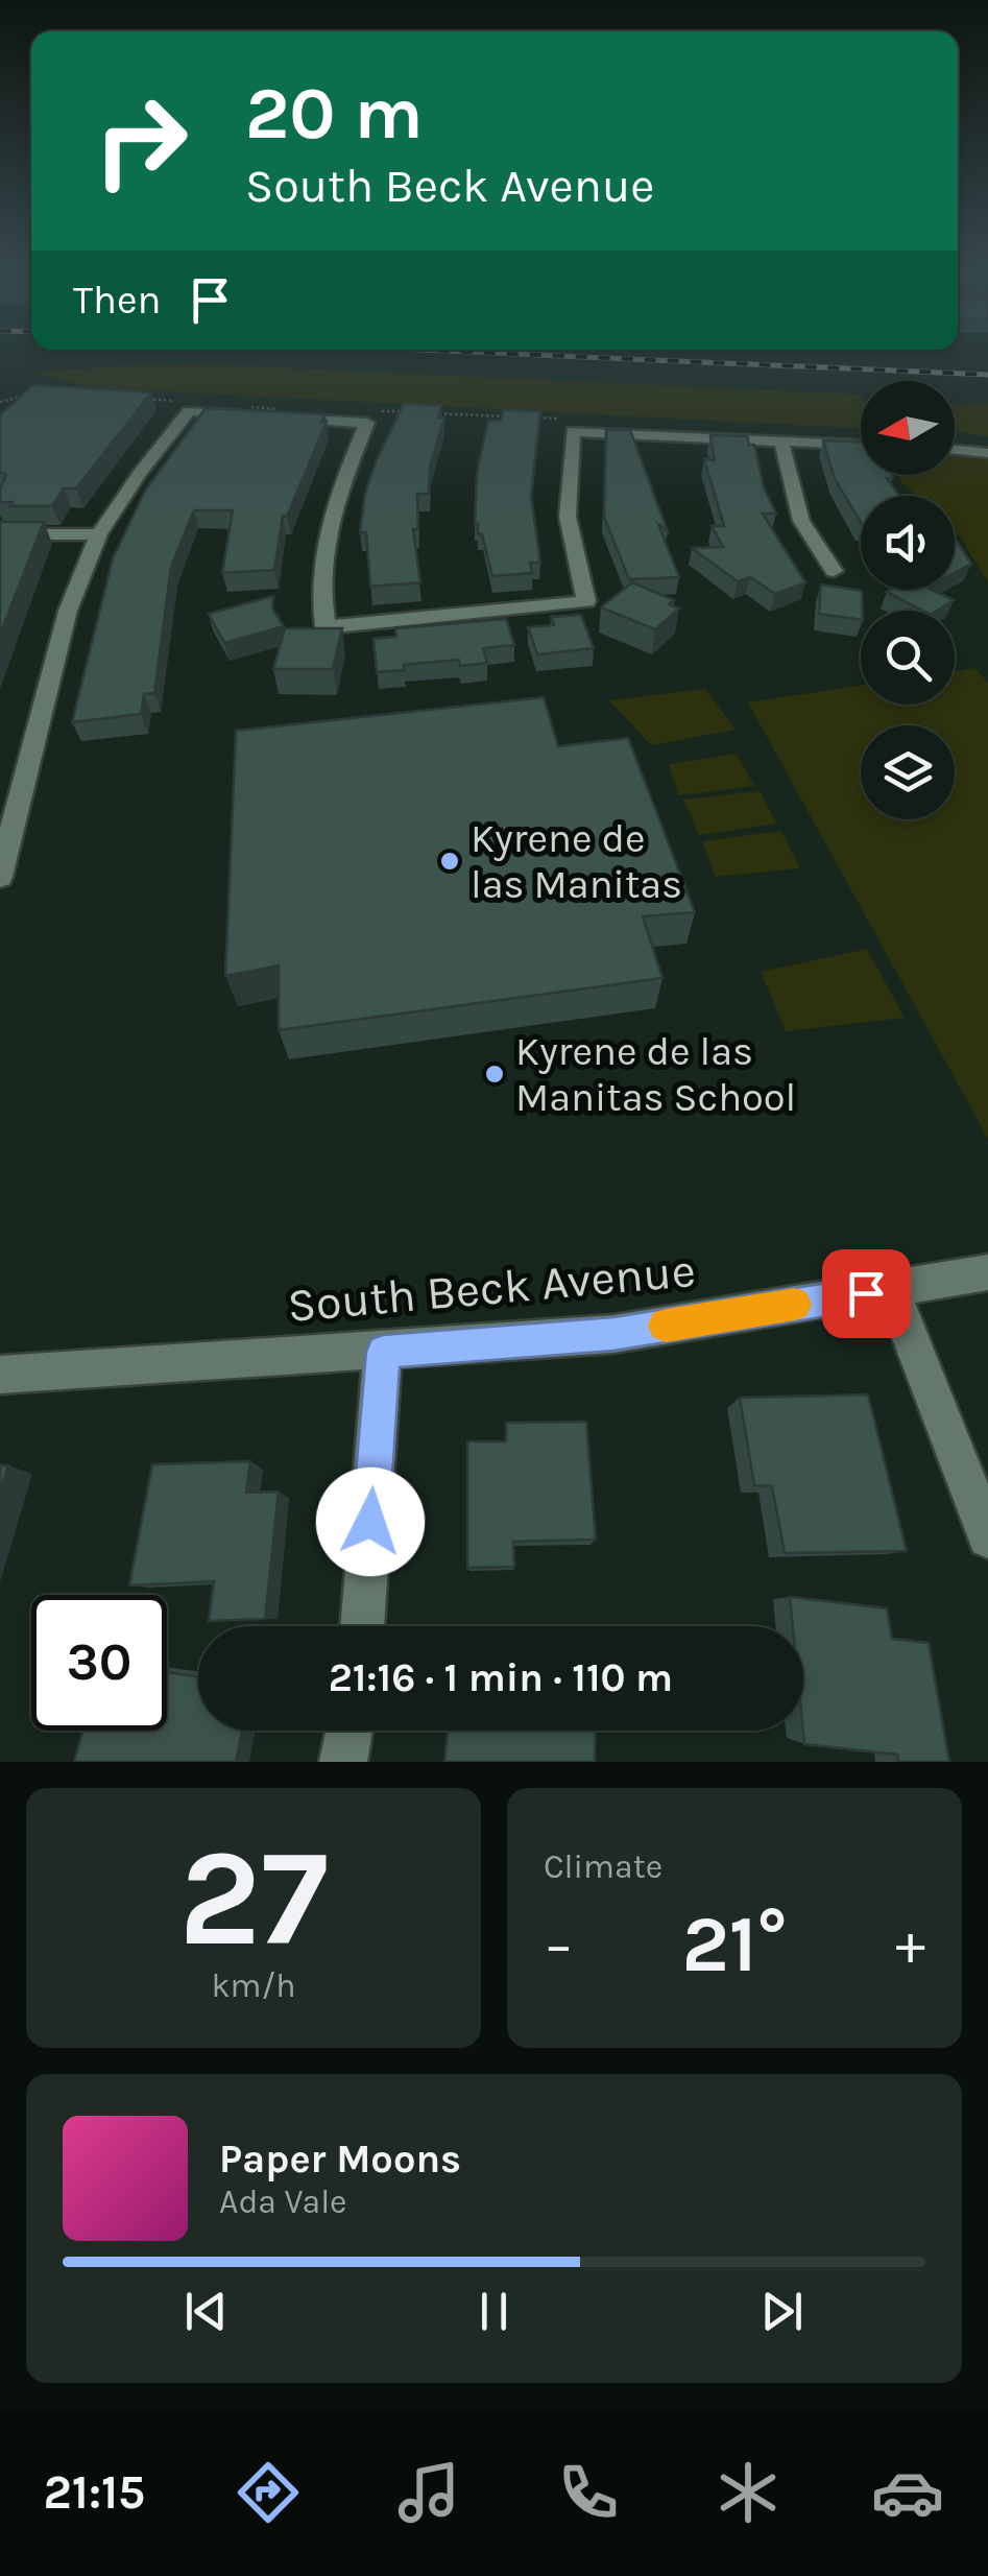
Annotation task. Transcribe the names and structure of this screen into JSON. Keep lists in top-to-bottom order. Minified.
{"streets":{"street":["South Beck Avenue"]},"places":["Kyrene de las Manitas","Kyrene de las Manitas School"],"north":"left","page":{"turn":["20 m","South Beck Avenue"],"then":"Then","limit":"30","trip":"21:16 · 1 min · 110 m","tile":[["27","km/h"],"Climate"],"heat":["−","21°","+"],"song":["Paper Moons","Ada Vale"],"tabs":"21:15"}}
